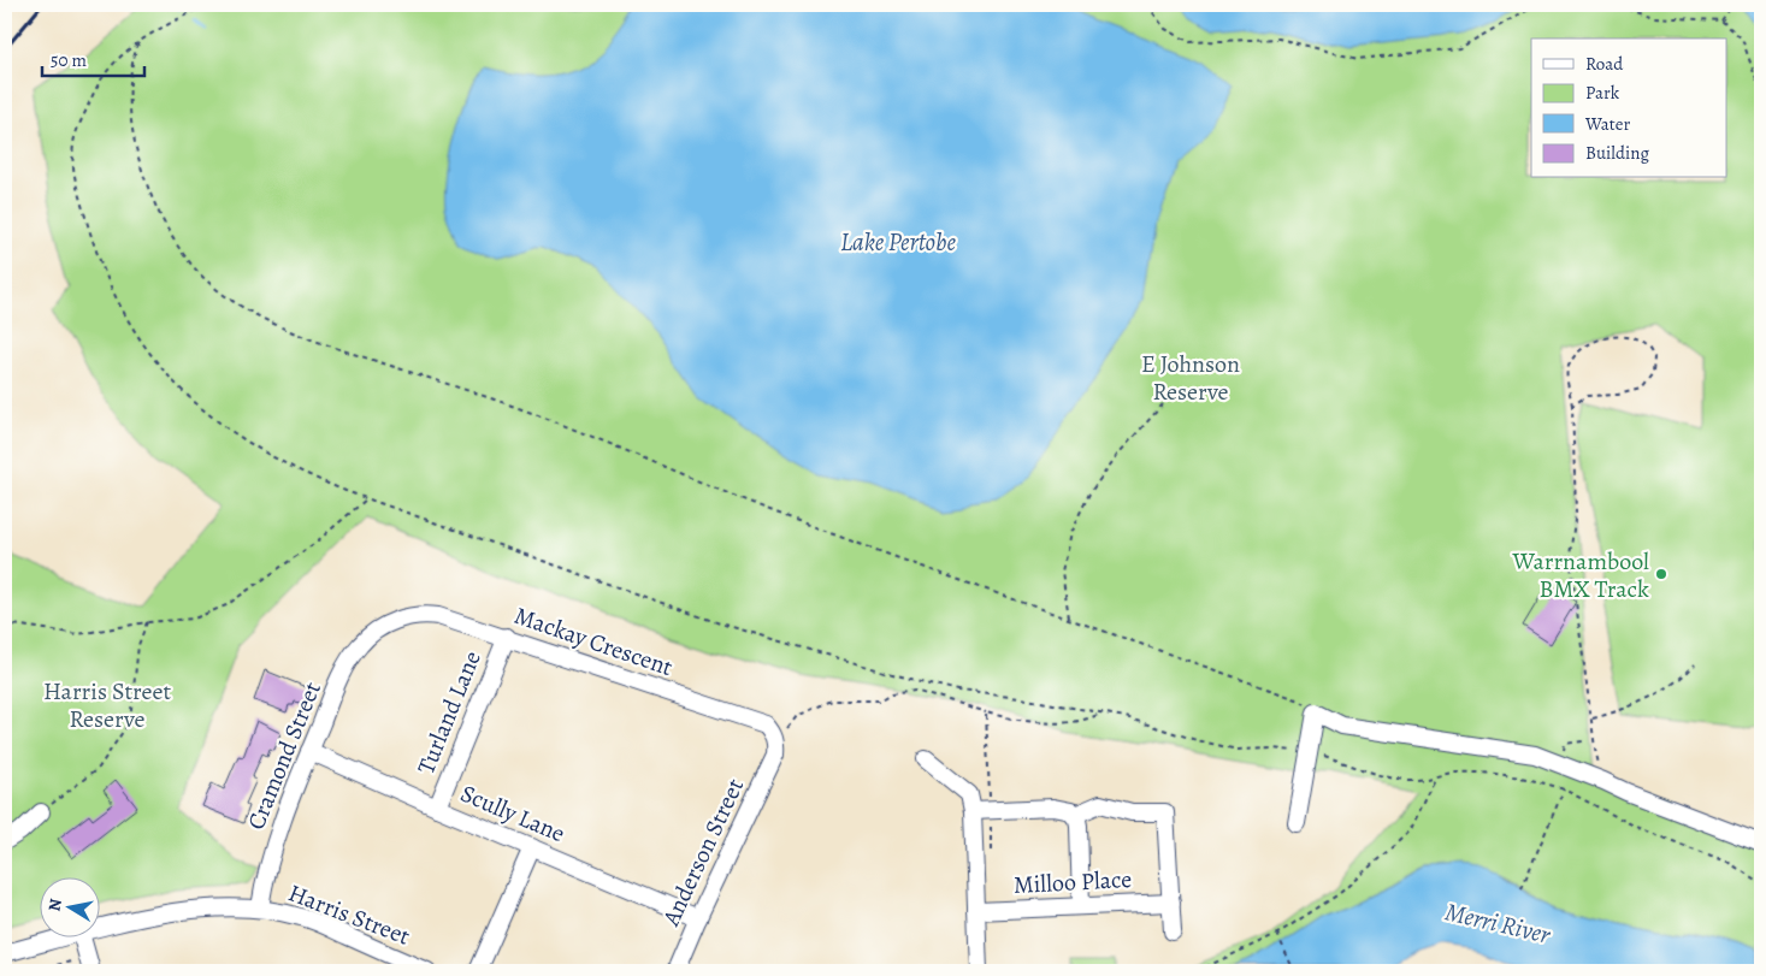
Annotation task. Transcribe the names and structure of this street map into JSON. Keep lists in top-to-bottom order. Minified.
{"streets":{"street":["Mackay Crescent","Turland Lane","Cramond Street","Scully Lane","Anderson Street","Milloo Place","Harris Street"]},"crossings":[["Mackay Crescent","Turland Lane"],["Mackay Crescent","Cramond Street"],["Mackay Crescent","Anderson Street"],["Turland Lane","Scully Lane"],["Cramond Street","Scully Lane"],["Cramond Street","Harris Street"],["Scully Lane","Anderson Street"]],"water":["Lake Pertobe","Merri River"],"parks":["E Johnson Reserve","Harris Street Reserve"],"places":["Warrnambool BMX Track"],"legend":["Road","Park","Water","Building"],"scale_bar":"50 m","north":"left"}
